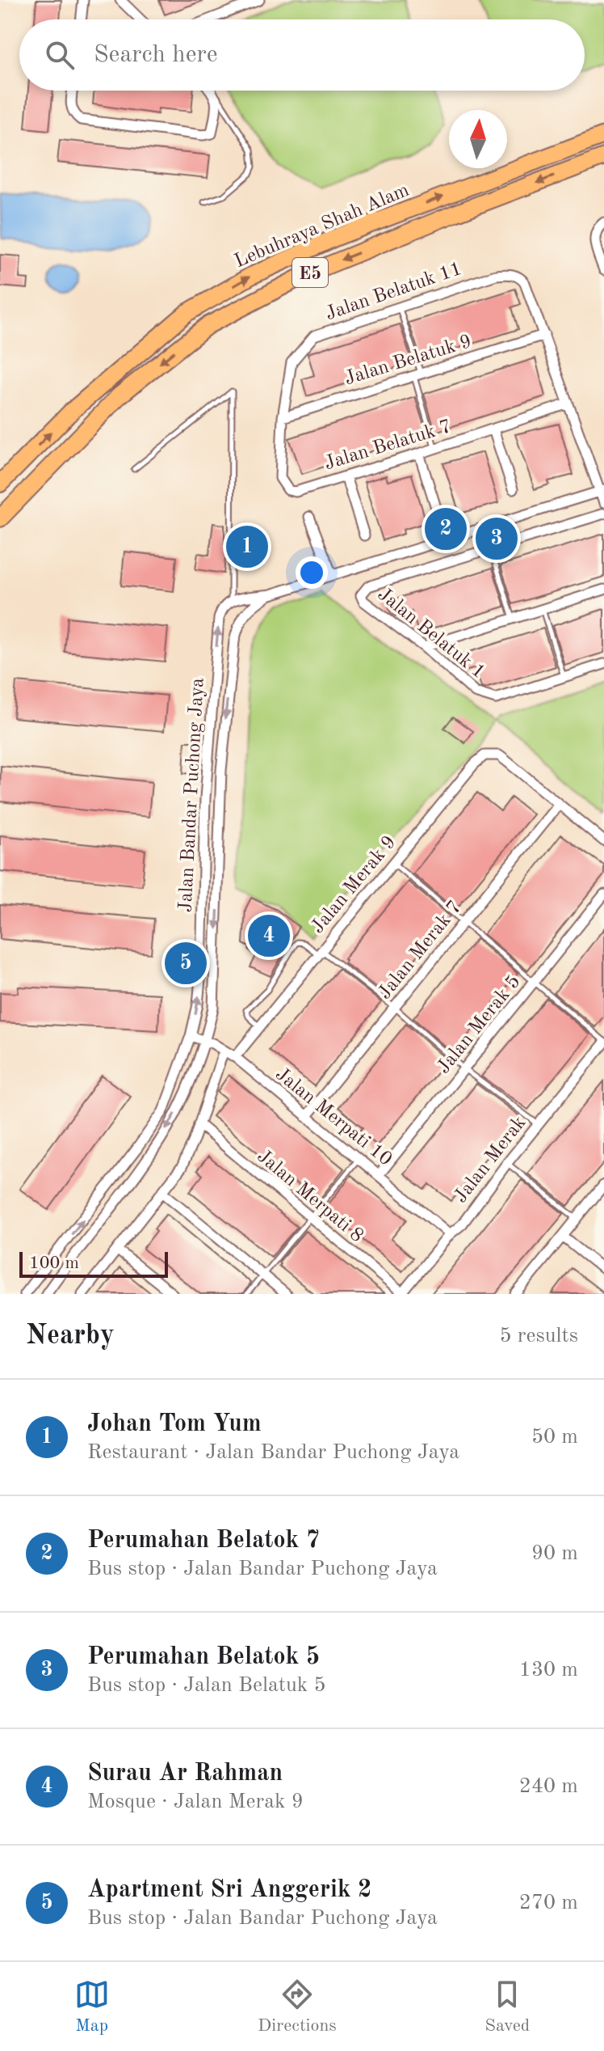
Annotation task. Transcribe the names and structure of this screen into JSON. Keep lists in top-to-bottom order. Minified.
{"streets":{"highway":["Lebuhraya Shah Alam","E5"],"street":["Jalan Belatuk 11","Jalan Belatuk 9","Jalan Belatuk 7","Jalan Belatuk 1","Jalan Bandar Puchong Jaya","Jalan Merak 9","Jalan Merak 7","Jalan Merak 5","Jalan Merpati 10","Jalan Merak","Jalan Merpati 8"]},"crossings":[["Jalan Belatuk 11","Jalan Belatuk 9"],["Jalan Belatuk 11","Jalan Belatuk 7"],["Jalan Belatuk 9","Jalan Belatuk 7"],["Jalan Bandar Puchong Jaya","Jalan Merpati 10"],["Jalan Merak 9","Jalan Merak 7"],["Jalan Merak 9","Jalan Merpati 10"],["Jalan Merak 7","Jalan Merpati 10"],["Jalan Merak 5","Jalan Merpati 10"],["Jalan Merpati 10","Jalan Merak"],["Jalan Merak","Jalan Merpati 8"]],"scale_bar":"100 m","north":"top","page":{"search":"Search here","pins":["2","3","1","4","5"],"scale":"100 m","heading":["Nearby","5 results"],"list":[{"mark":"1","name":"Johan Tom Yum","note":"Restaurant · Jalan Bandar Puchong Jaya","value":"50 m"},{"mark":"2","name":"Perumahan Belatok 7","note":"Bus stop · Jalan Bandar Puchong Jaya","value":"90 m"},{"mark":"3","name":"Perumahan Belatok 5","note":"Bus stop · Jalan Belatuk 5","value":"130 m"},{"mark":"4","name":"Surau Ar Rahman","note":"Mosque · Jalan Merak 9","value":"240 m"},{"mark":"5","name":"Apartment Sri Anggerik 2","note":"Bus stop · Jalan Bandar Puchong Jaya","value":"270 m"}],"nav":["Map","Directions","Saved"]}}
